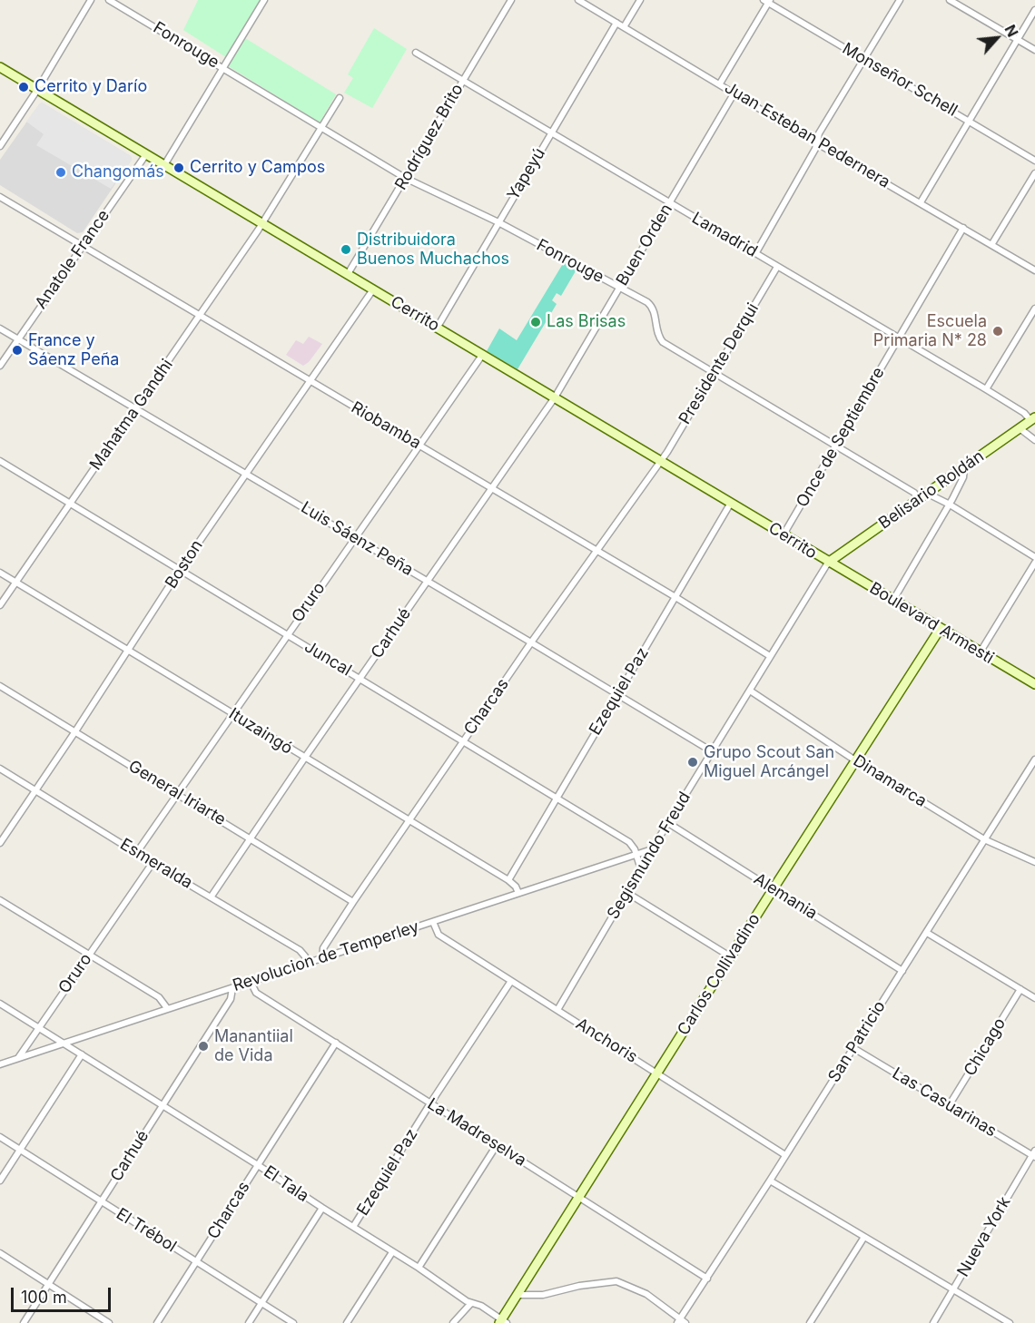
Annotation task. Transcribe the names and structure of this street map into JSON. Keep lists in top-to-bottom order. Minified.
{"streets":{"main road":["Cerrito","Belisario Roldán","Boulevard Armesti","Carlos Collivadino"],"street":["Fonrouge","Monseñor Schell","Juan Esteban Pedernera","Rodríguez Brito","Yapeyú","Lamadrid","Buen Orden","Anatole France","Presidente Derqui","Mahatma Gandhi","Riobamba","Once de Septiembre","Luis Sáenz Peña","Boston","Oruro","Carhué","Juncal","Ezequiel Paz","Charcas","Ituzaingó","Dinamarca","General Iriarte","Segismundo Freud","Esmeralda","Alemania","Revolucion de Temperley","Anchoris","San Patricio","Chicago","Las Casuarinas","La Madreselva","El Tala","El Trébol","Nueva York"]},"crossings":[["Fonrouge","Rodríguez Brito"],["Fonrouge","Yapeyú"],["Fonrouge","Buen Orden"],["Fonrouge","Presidente Derqui"],["Fonrouge","Mahatma Gandhi"],["Fonrouge","Once de Septiembre"],["Fonrouge","Belisario Roldán"],["Juan Esteban Pedernera","Yapeyú"],["Juan Esteban Pedernera","Buen Orden"],["Juan Esteban Pedernera","Once de Septiembre"],["Rodríguez Brito","Lamadrid"],["Rodríguez Brito","Cerrito"],["Yapeyú","Lamadrid"],["Yapeyú","Cerrito"],["Lamadrid","Buen Orden"],["Lamadrid","Presidente Derqui"],["Lamadrid","Once de Septiembre"],["Lamadrid","Belisario Roldán"],["Buen Orden","Cerrito"],["Buen Orden","Carhué"],["Anatole France","Cerrito"],["Anatole France","Riobamba"],["Anatole France","Luis Sáenz Peña"],["Cerrito","Presidente Derqui"],["Cerrito","Mahatma Gandhi"],["Cerrito","Once de Septiembre"],["Cerrito","Belisario Roldán"],["Cerrito","Boston"],["Cerrito","Oruro"],["Cerrito","Boulevard Armesti"],["Cerrito","Carhué"],["Cerrito","Ezequiel Paz"],["Cerrito","Charcas"],["Cerrito","Segismundo Freud"],["Presidente Derqui","Charcas"],["Mahatma Gandhi","Riobamba"],["Mahatma Gandhi","Luis Sáenz Peña"],["Mahatma Gandhi","Juncal"],["Mahatma Gandhi","Ituzaingó"],["Riobamba","Boston"],["Riobamba","Oruro"],["Riobamba","Carhué"],["Riobamba","Ezequiel Paz"],["Riobamba","Charcas"],["Riobamba","Segismundo Freud"],["Belisario Roldán","Boulevard Armesti"],["Belisario Roldán","Segismundo Freud"],["Luis Sáenz Peña","Boston"],["Luis Sáenz Peña","Oruro"],["Luis Sáenz Peña","Carhué"],["Luis Sáenz Peña","Ezequiel Paz"],["Luis Sáenz Peña","Charcas"],["Luis Sáenz Peña","Segismundo Freud"],["Boston","Juncal"],["Boston","Ituzaingó"],["Boston","General Iriarte"],["Boston","Esmeralda"],["Oruro","Juncal"],["Oruro","Ituzaingó"],["Oruro","General Iriarte"],["Oruro","Esmeralda"],["Oruro","Revolucion de Temperley"],["Oruro","El Tala"],["Boulevard Armesti","Segismundo Freud"],["Boulevard Armesti","Carlos Collivadino"],["Carhué","Juncal"],["Carhué","Ituzaingó"],["Carhué","General Iriarte"],["Carhué","Esmeralda"],["Carhué","Revolucion de Temperley"],["Carhué","El Tala"],["Carhué","El Trébol"],["Juncal","Ezequiel Paz"],["Juncal","Charcas"],["Juncal","Segismundo Freud"],["Juncal","Revolucion de Temperley"],["Ezequiel Paz","Ituzaingó"],["Ezequiel Paz","Anchoris"],["Ezequiel Paz","La Madreselva"],["Ezequiel Paz","El Tala"],["Charcas","Ituzaingó"],["Charcas","General Iriarte"],["Charcas","Revolucion de Temperley"],["Charcas","La Madreselva"],["Charcas","El Tala"],["Charcas","El Trébol"],["Ituzaingó","Revolucion de Temperley"],["Dinamarca","Segismundo Freud"],["Dinamarca","Carlos Collivadino"],["Dinamarca","San Patricio"],["Segismundo Freud","Alemania"],["Segismundo Freud","Revolucion de Temperley"],["Segismundo Freud","Anchoris"],["Esmeralda","Revolucion de Temperley"],["Alemania","Carlos Collivadino"],["Alemania","San Patricio"],["Revolucion de Temperley","Anchoris"],["Revolucion de Temperley","La Madreselva"],["Revolucion de Temperley","El Tala"],["Carlos Collivadino","Anchoris"],["Carlos Collivadino","La Madreselva"],["Carlos Collivadino","El Tala"],["Anchoris","San Patricio"],["San Patricio","Las Casuarinas"],["San Patricio","La Madreselva"],["Chicago","Las Casuarinas"],["Las Casuarinas","Nueva York"]],"places":["Cerrito y Darío","Cerrito y Campos","Changomás","Distribuidora Buenos Muchachos","Las Brisas","Escuela Primaria N* 28","France y Sáenz Peña","Grupo Scout San Miguel Arcángel","Manantiial de Vida"],"scale_bar":"100 m","north":"top right"}
